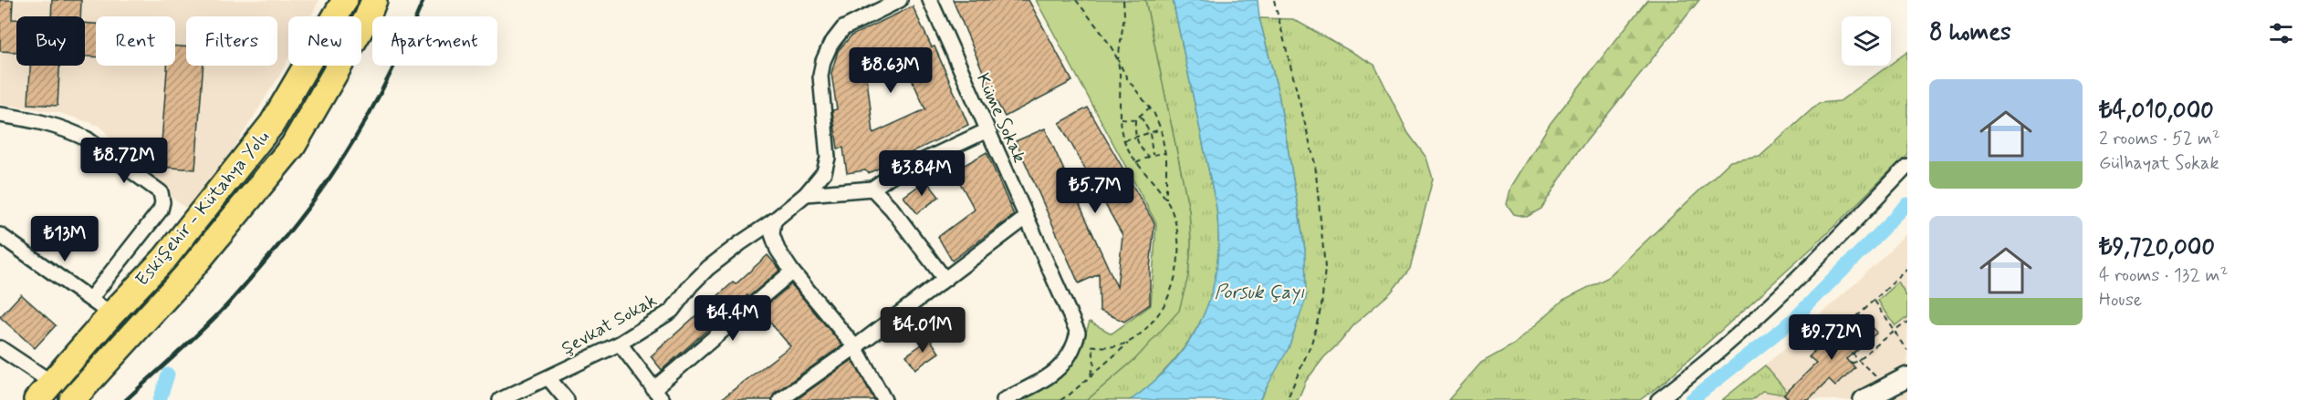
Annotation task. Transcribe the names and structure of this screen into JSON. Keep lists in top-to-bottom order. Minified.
{"streets":{"highway":["Eskişehir - Kütahya Yolu"],"street":["Küme Sokak","Şevkat Sokak"]},"water":["Porsuk Çayı"],"page":{"heading":"8 homes","chip":["Buy","Rent","Filters","New","Apartment"],"price":["₺8.63M","₺8.72M","₺3.84M","₺5.7M","₺13M","₺4.4M","₺4.01M","₺9.72M"],"list":[{"name":"₺4,010,000","note":"2 rooms · 52 m² · Gülhayat Sokak"},{"name":"₺9,720,000","note":"4 rooms · 132 m² · House"}]}}
